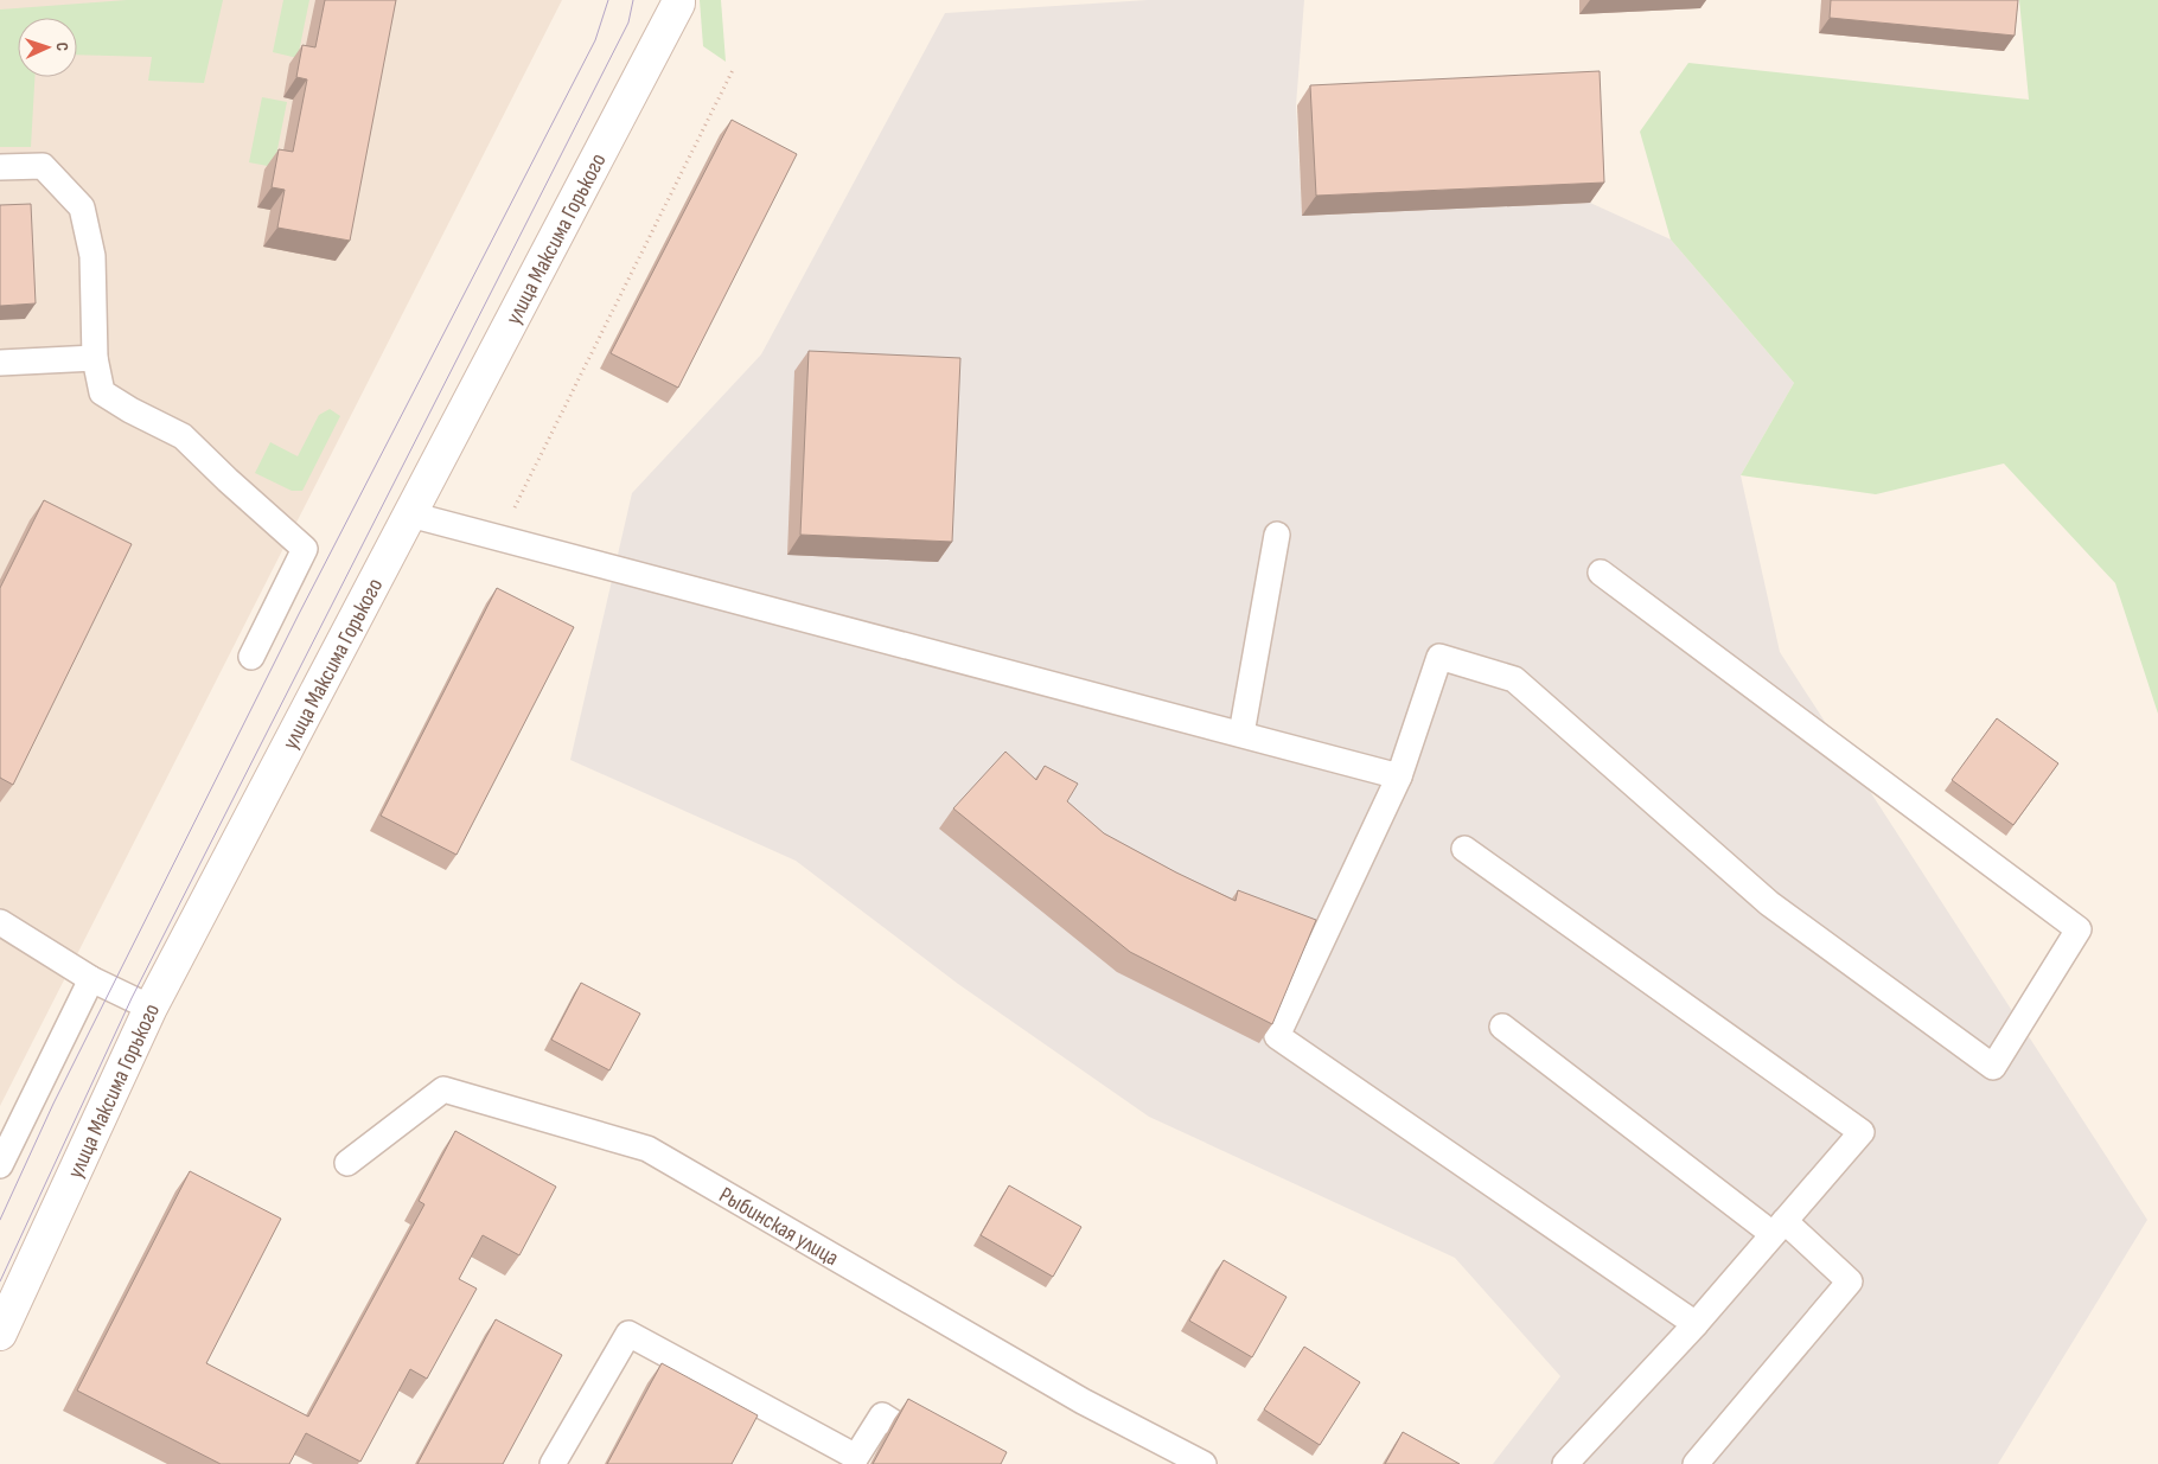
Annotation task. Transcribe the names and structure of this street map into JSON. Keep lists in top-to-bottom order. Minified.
{"streets":{"street":["улица Максима Горького"],"lane":["Рыбинская улица"]},"north":"right"}
